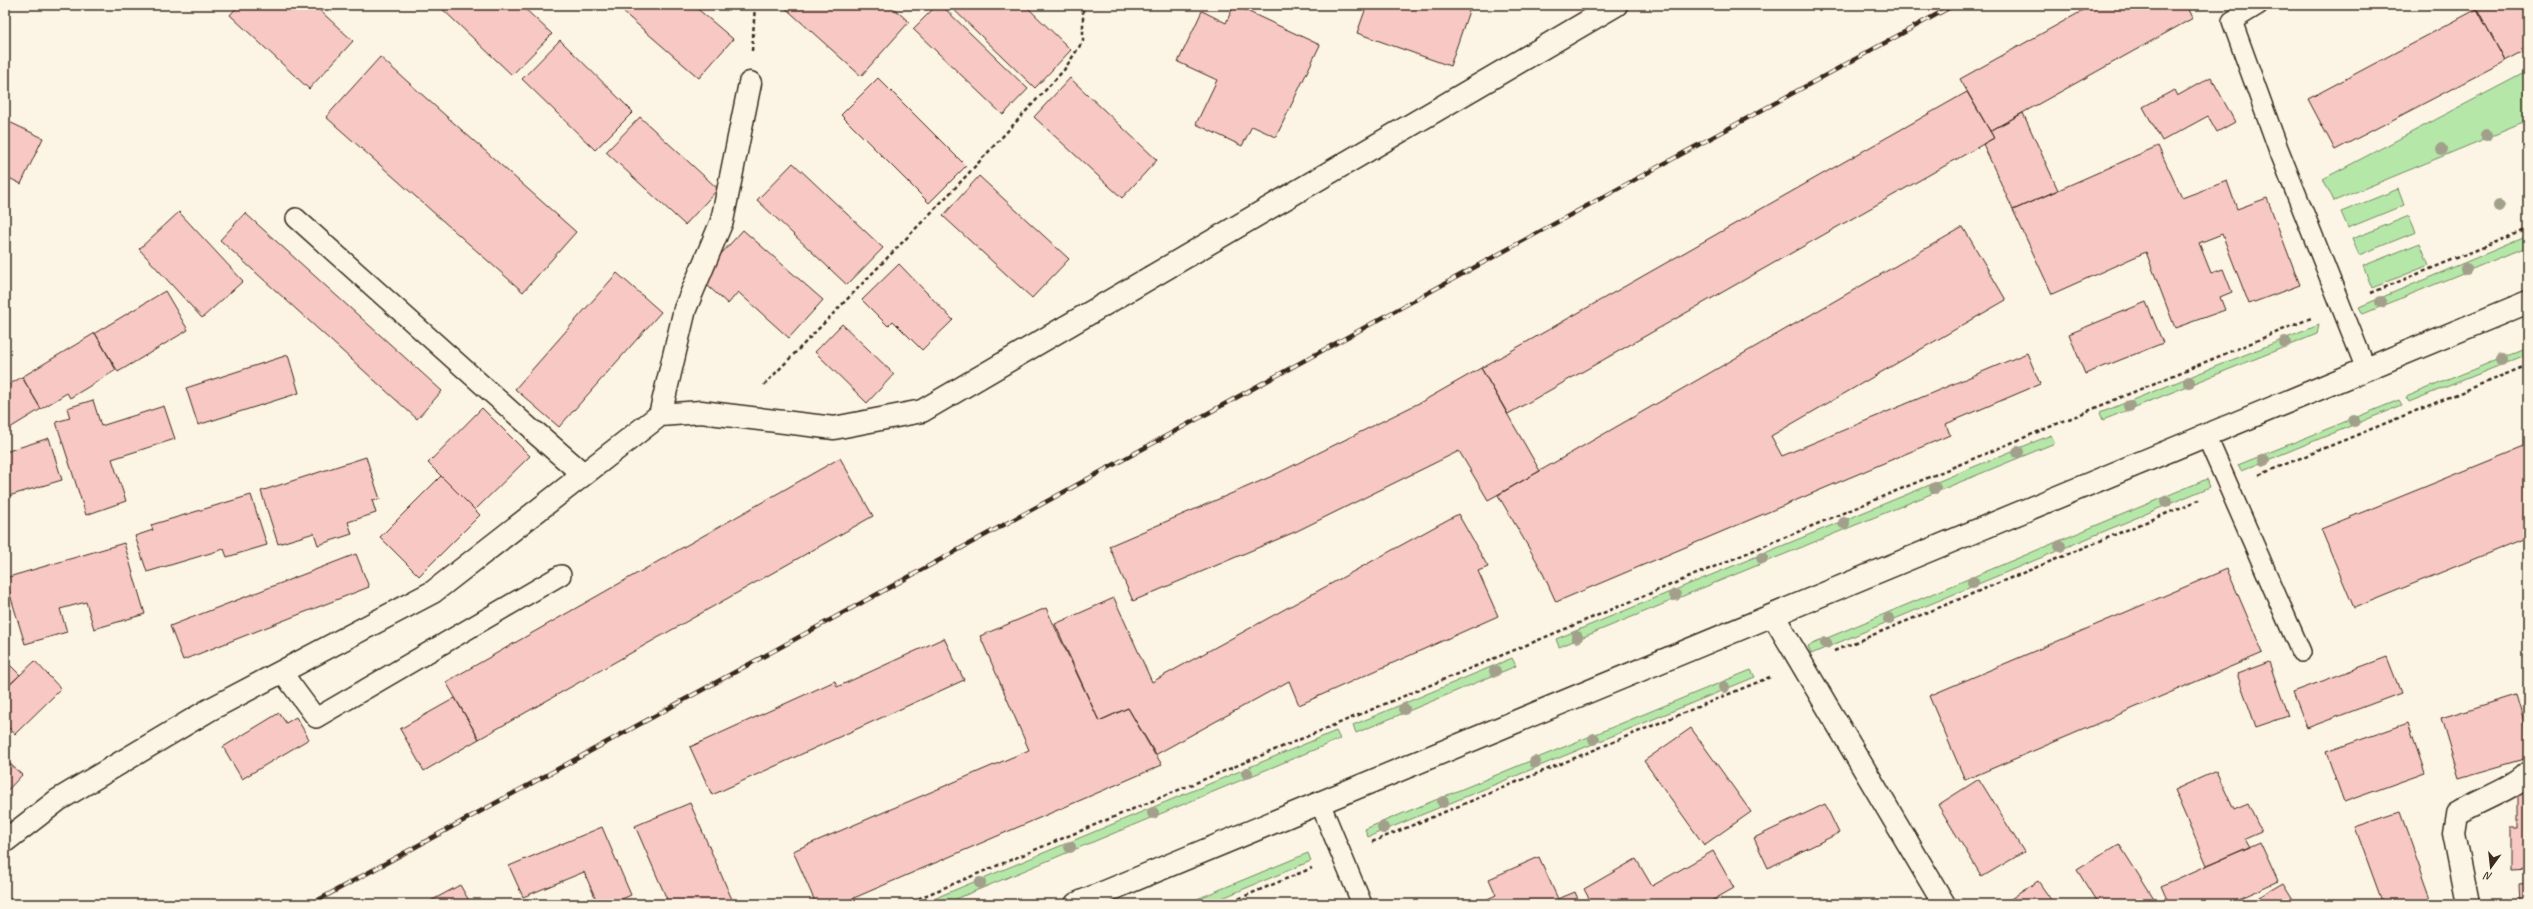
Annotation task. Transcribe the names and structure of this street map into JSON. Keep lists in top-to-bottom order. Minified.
{"north":"bottom"}
